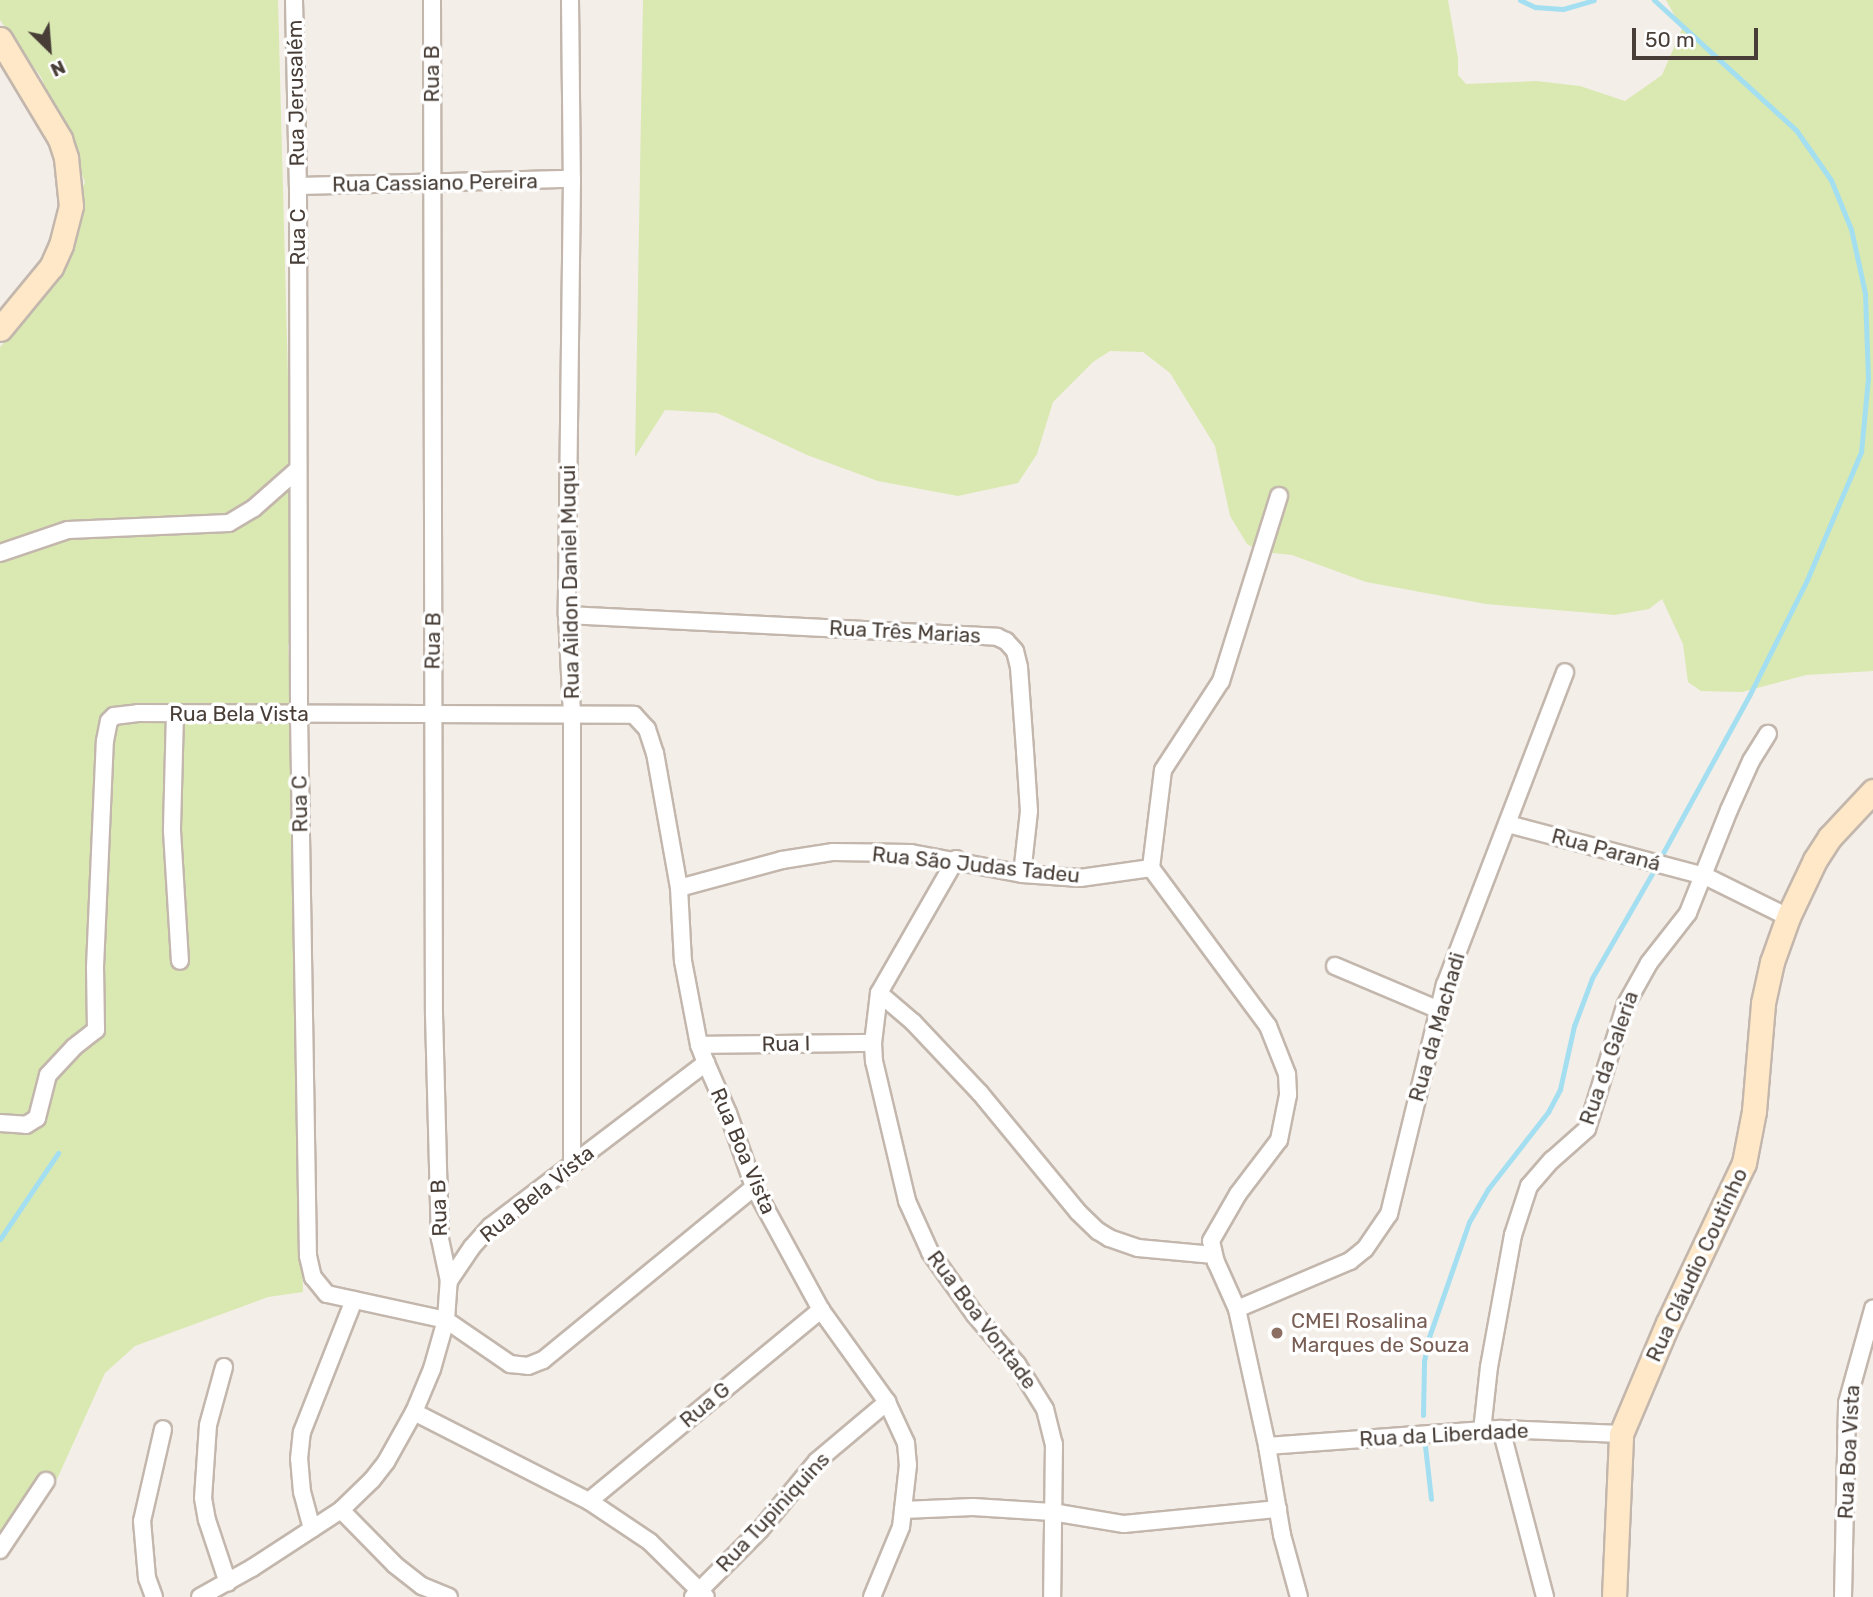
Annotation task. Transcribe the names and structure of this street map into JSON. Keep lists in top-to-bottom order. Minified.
{"streets":{"street":["Rua B","Rua Jerusalém","Rua Cassiano Pereira","Rua C","Rua Aildon Daniel Muqui","Rua Três Marias","Rua Bela Vista","Rua Paraná","Rua São Judas Tadeu","Rua da Machadi","Rua I","Rua da Galeria","Rua Boa Vista","Rua Cláudio Coutinho","Rua Boa Vontade","Rua G","Rua da Liberdade","Rua Tupiniquins"]},"crossings":[["Rua B","Rua Cassiano Pereira"],["Rua B","Rua Bela Vista"],["Rua Jerusalém","Rua Cassiano Pereira"],["Rua Jerusalém","Rua C"],["Rua Cassiano Pereira","Rua C"],["Rua Cassiano Pereira","Rua Aildon Daniel Muqui"],["Rua C","Rua Bela Vista"],["Rua Aildon Daniel Muqui","Rua Três Marias"],["Rua Aildon Daniel Muqui","Rua Bela Vista"],["Rua Três Marias","Rua São Judas Tadeu"],["Rua Bela Vista","Rua Boa Vista"],["Rua Paraná","Rua da Machadi"],["Rua Paraná","Rua da Galeria"],["Rua Paraná","Rua Cláudio Coutinho"],["Rua São Judas Tadeu","Rua Boa Vista"],["Rua São Judas Tadeu","Rua Boa Vontade"],["Rua I","Rua Boa Vista"],["Rua I","Rua Boa Vontade"],["Rua da Galeria","Rua da Liberdade"],["Rua Boa Vista","Rua G"],["Rua Boa Vista","Rua Tupiniquins"],["Rua Cláudio Coutinho","Rua da Liberdade"]],"places":["CMEI Rosalina Marques de Souza"],"scale_bar":"50 m","north":"bottom right"}
